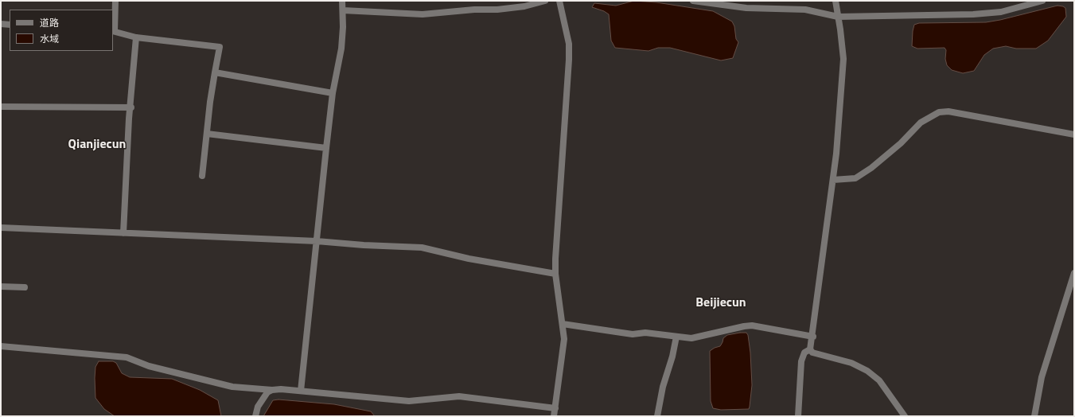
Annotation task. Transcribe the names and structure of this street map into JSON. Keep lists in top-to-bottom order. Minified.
{"districts":["Qianjiecun","Beijiecun"],"legend":["道路","水域"]}
